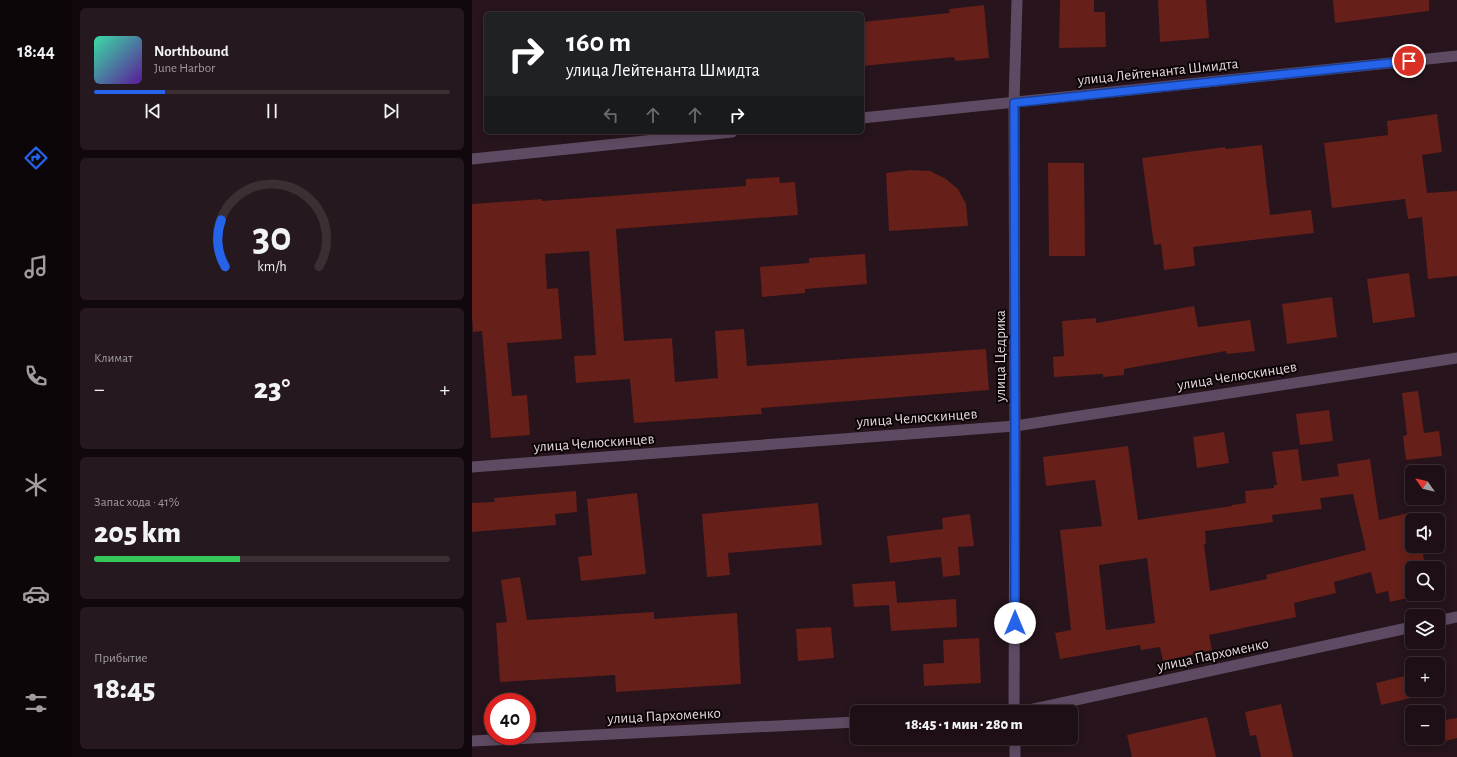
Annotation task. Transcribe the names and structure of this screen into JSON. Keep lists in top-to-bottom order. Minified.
{"streets":{"street":["улица Лейтенанта Шмидта","улица Цедрика","улица Челюскинцев","улица Пархоменко"]},"crossings":[["улица Лейтенанта Шмидта","улица Цедрика"],["улица Цедрика","улица Челюскинцев"]],"north":"top left","page":{"tabs":"18:44","turn":["160 m","улица Лейтенанта Шмидта"],"song":["Northbound","June Harbor"],"tile":["Климат",["Запас хода · 41%","205 km"],["Прибытие","18:45"]],"heat":["−","23°","+"],"map_buttons":["+","−"],"limit":"40","trip":"18:45 · 1 мин · 280 m","gauge":["30","km/h"]}}
